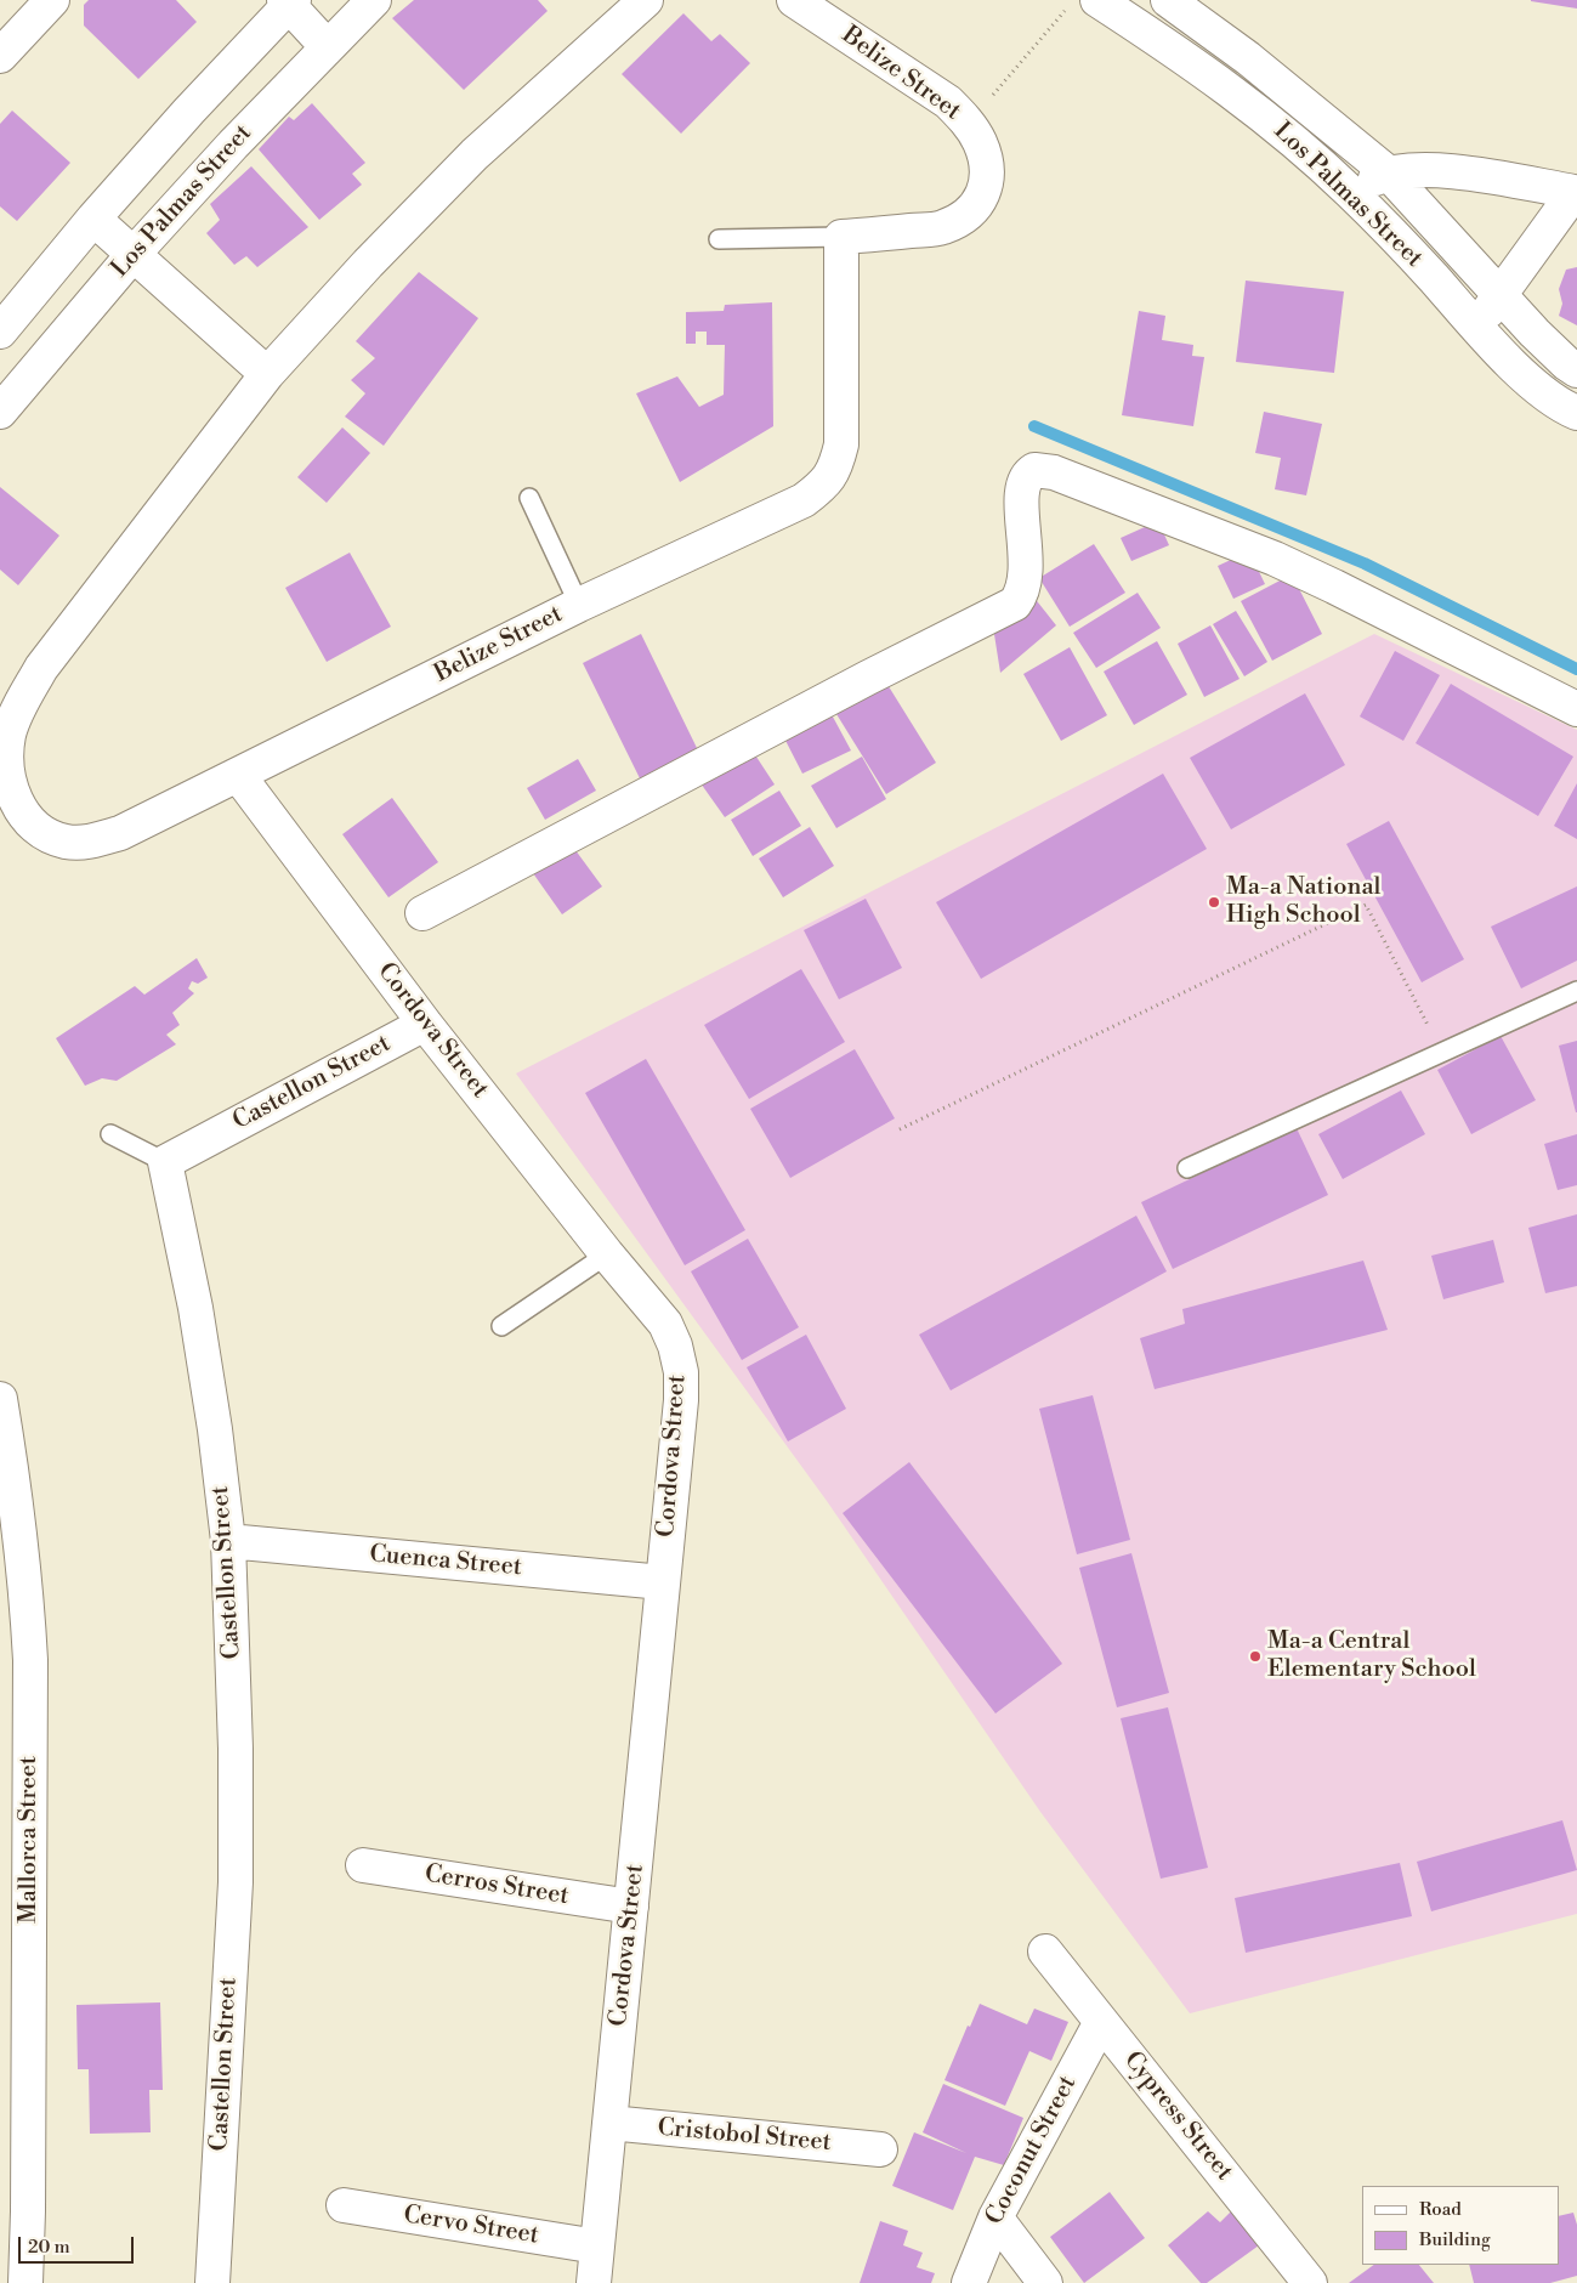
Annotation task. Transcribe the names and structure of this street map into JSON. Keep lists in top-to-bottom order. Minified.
{"streets":{"street":["Belize Street","Los Palmas Street","Cordova Street","Castellon Street","Cuenca Street","Mallorca Street","Cerros Street","Cypress Street","Cristobol Street","Coconut Street","Cervo Street"]},"crossings":[["Belize Street","Cordova Street"],["Cordova Street","Castellon Street"],["Cordova Street","Cuenca Street"],["Cordova Street","Cerros Street"],["Cordova Street","Cristobol Street"],["Cordova Street","Cervo Street"],["Castellon Street","Cuenca Street"],["Cypress Street","Coconut Street"]],"places":["Ma-a National High School","Ma-a Central Elementary School"],"legend":["Road","Building"],"scale_bar":"20 m"}
